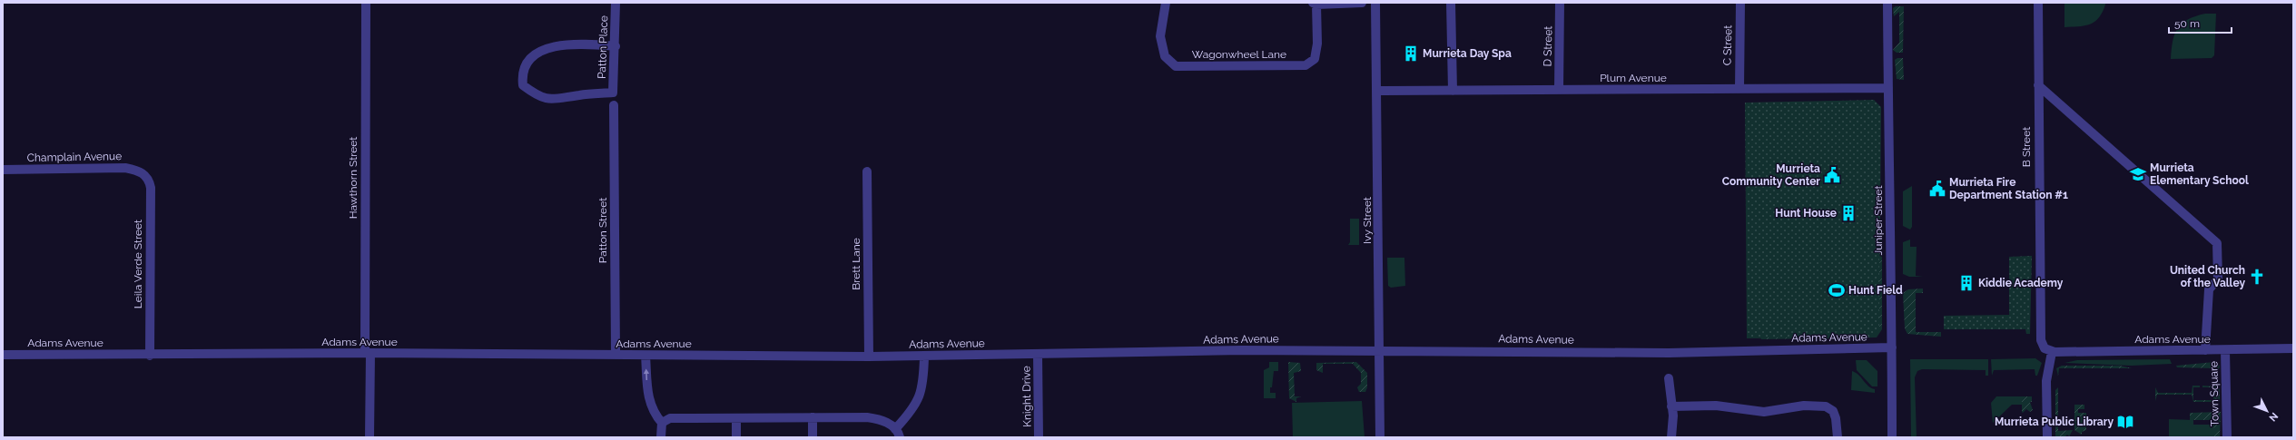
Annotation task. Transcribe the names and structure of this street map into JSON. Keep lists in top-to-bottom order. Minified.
{"streets":{"street":["C Street","D Street","Patton Place","Wagonwheel Lane","Plum Avenue","B Street","Champlain Avenue","Hawthorn Street","Ivy Street","Juniper Street","Patton Street","Leila Verde Street","Brett Lane","Adams Avenue","Town Square","Knight Drive"]},"crossings":[["C Street","Plum Avenue"],["D Street","Plum Avenue"],["Plum Avenue","Ivy Street"],["Plum Avenue","Juniper Street"],["B Street","Adams Avenue"],["Champlain Avenue","Leila Verde Street"],["Hawthorn Street","Adams Avenue"],["Ivy Street","Adams Avenue"],["Juniper Street","Adams Avenue"],["Patton Street","Adams Avenue"],["Leila Verde Street","Adams Avenue"],["Brett Lane","Adams Avenue"],["Adams Avenue","Town Square"],["Adams Avenue","Knight Drive"]],"places":{"building":["Murrieta Day Spa","Hunt House","Kiddie Academy"],"school or university":["Murrieta Elementary School"],"public building":["Murrieta Community Center","Murrieta Fire Department Station #1"],"church":["United Church of the Valley"],"sports":["Hunt Field"],"library":["Murrieta Public Library"]},"scale_bar":"50 m","north":"bottom right"}
